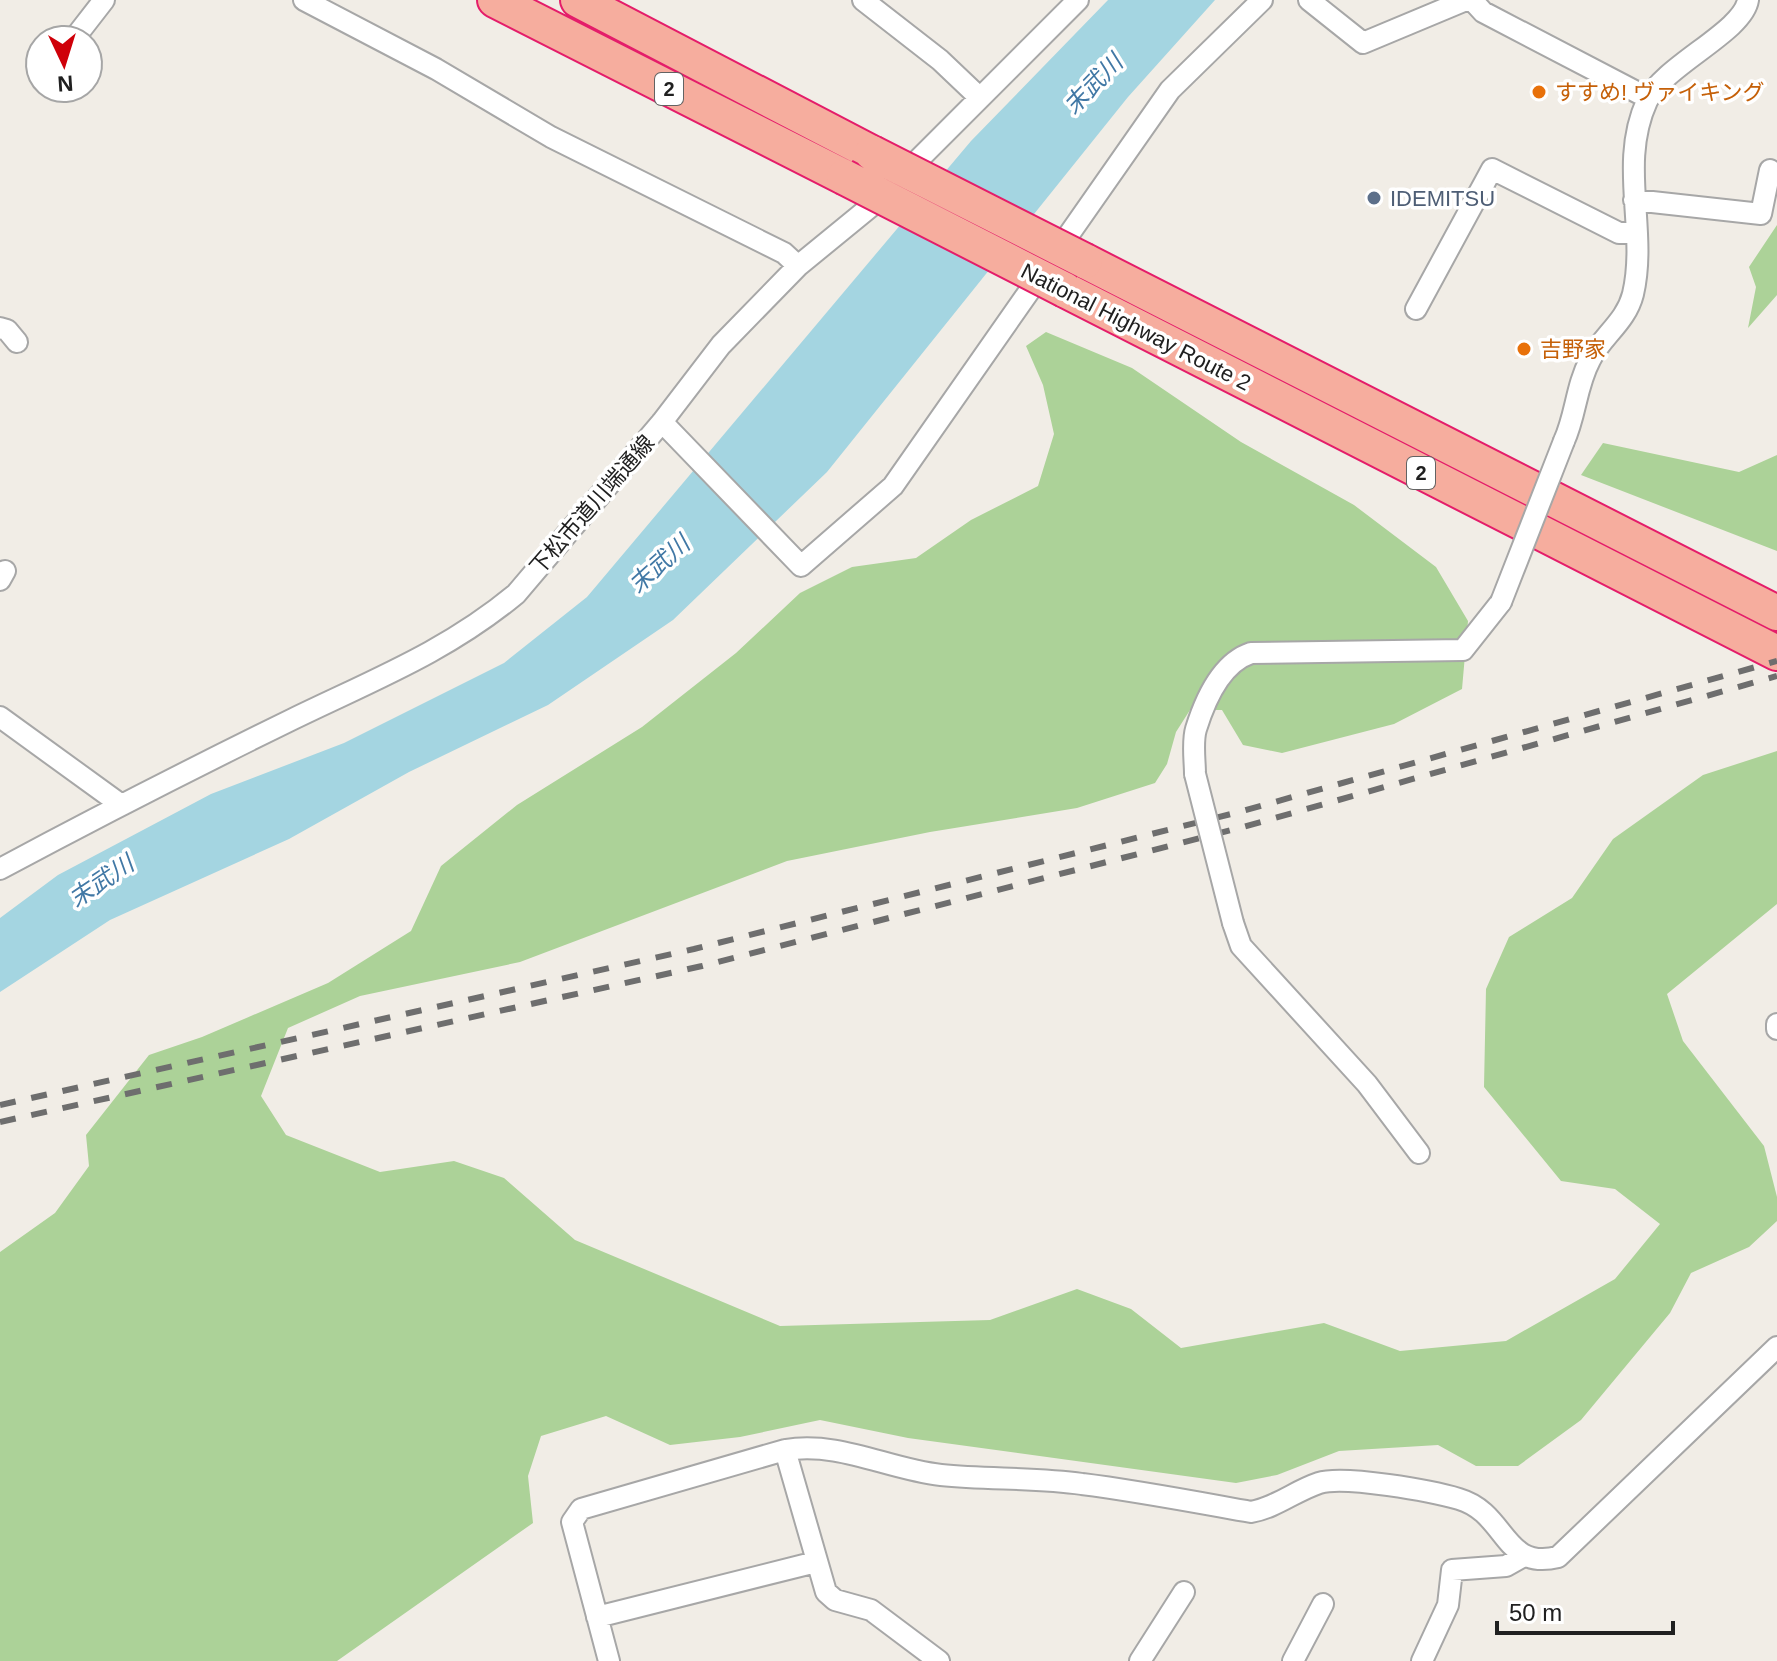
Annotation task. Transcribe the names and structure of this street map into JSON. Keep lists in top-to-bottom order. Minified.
{"streets":{"highway":["2","National Highway Route 2"],"street":["下松市道川端通線"]},"water":["末武川"],"places":["すすめ! ヴァイキング","IDEMITSU","吉野家"],"scale_bar":"50 m","north":"bottom"}
